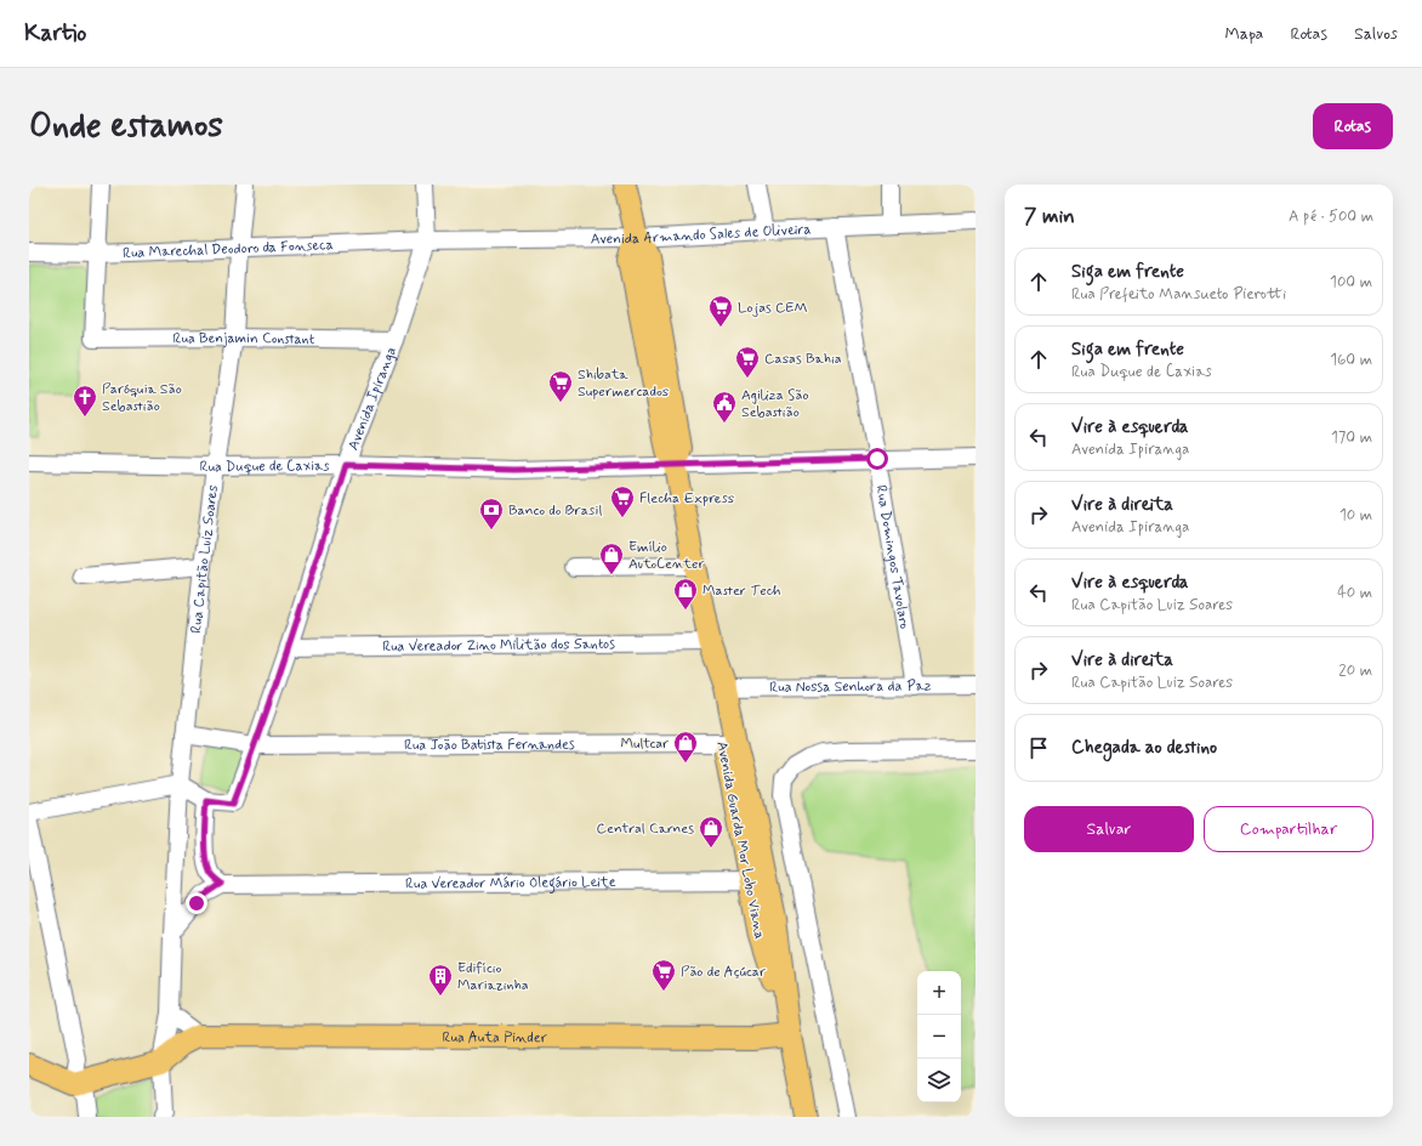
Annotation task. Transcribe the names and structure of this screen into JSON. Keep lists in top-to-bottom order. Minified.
{"streets":{"main road":["Avenida Guarda Mor Lobo Viana","Rua Auta Pinder"],"street":["Avenida Armando Sales de Oliveira","Rua Marechal Deodoro da Fonseca","Rua Benjamin Constant","Avenida Ipiranga","Rua Duque de Caxias","Rua Domingos Tavolaro","Rua Capitão Luiz Soares","Rua Vereador Zino Militão dos Santos","Rua Nossa Senhora da Paz","Rua João Batista Fernandes","Rua Vereador Mário Olegário Leite"]},"crossings":[["Avenida Armando Sales de Oliveira","Rua Marechal Deodoro da Fonseca"],["Avenida Armando Sales de Oliveira","Avenida Ipiranga"],["Avenida Armando Sales de Oliveira","Rua Domingos Tavolaro"],["Avenida Armando Sales de Oliveira","Avenida Guarda Mor Lobo Viana"],["Rua Marechal Deodoro da Fonseca","Rua Benjamin Constant"],["Rua Marechal Deodoro da Fonseca","Avenida Ipiranga"],["Rua Marechal Deodoro da Fonseca","Rua Capitão Luiz Soares"],["Rua Benjamin Constant","Avenida Ipiranga"],["Rua Benjamin Constant","Rua Capitão Luiz Soares"],["Avenida Ipiranga","Rua Duque de Caxias"],["Avenida Ipiranga","Rua Capitão Luiz Soares"],["Avenida Ipiranga","Rua Vereador Zino Militão dos Santos"],["Avenida Ipiranga","Rua João Batista Fernandes"],["Rua Duque de Caxias","Rua Domingos Tavolaro"],["Rua Duque de Caxias","Rua Capitão Luiz Soares"],["Rua Duque de Caxias","Avenida Guarda Mor Lobo Viana"],["Rua Domingos Tavolaro","Rua Nossa Senhora da Paz"],["Rua Capitão Luiz Soares","Rua João Batista Fernandes"],["Rua Vereador Zino Militão dos Santos","Avenida Guarda Mor Lobo Viana"],["Rua Nossa Senhora da Paz","Avenida Guarda Mor Lobo Viana"],["Rua João Batista Fernandes","Avenida Guarda Mor Lobo Viana"],["Avenida Guarda Mor Lobo Viana","Rua Vereador Mário Olegário Leite"],["Avenida Guarda Mor Lobo Viana","Rua Auta Pinder"]],"places":{"supermarket":["Lojas CEM","Casas Bahia","Shibata Supermercados","Flecha Express","Pão de Açúcar"],"church":["Paróquia São Sebastião"],"public building":["Agiliza São Sebastião"],"bank":["Banco do Brasil"],"shop":["Emílio AutoCenter","Master Tech","Multcar","Central Carnes"],"building":["Edifício Mariazinha"]},"page":{"header":"Kartio","nav":["Mapa","Rotas","Salvos"],"buttons":["Rotas",["Salvar","Compartilhar"]],"title":"Onde estamos","heading":["7 min","A pé · 500 m"],"list":[["Siga em frente","Rua Prefeito Mansueto Pierotti","100 m"],["Siga em frente","Rua Duque de Caxias","160 m"],["Vire à esquerda","Avenida Ipiranga","170 m"],["Vire à direita","Avenida Ipiranga","10 m"],["Vire à esquerda","Rua Capitão Luiz Soares","40 m"],["Vire à direita","Rua Capitão Luiz Soares","20 m"],"Chegada ao destino"],"map_buttons":["+","−"]}}
